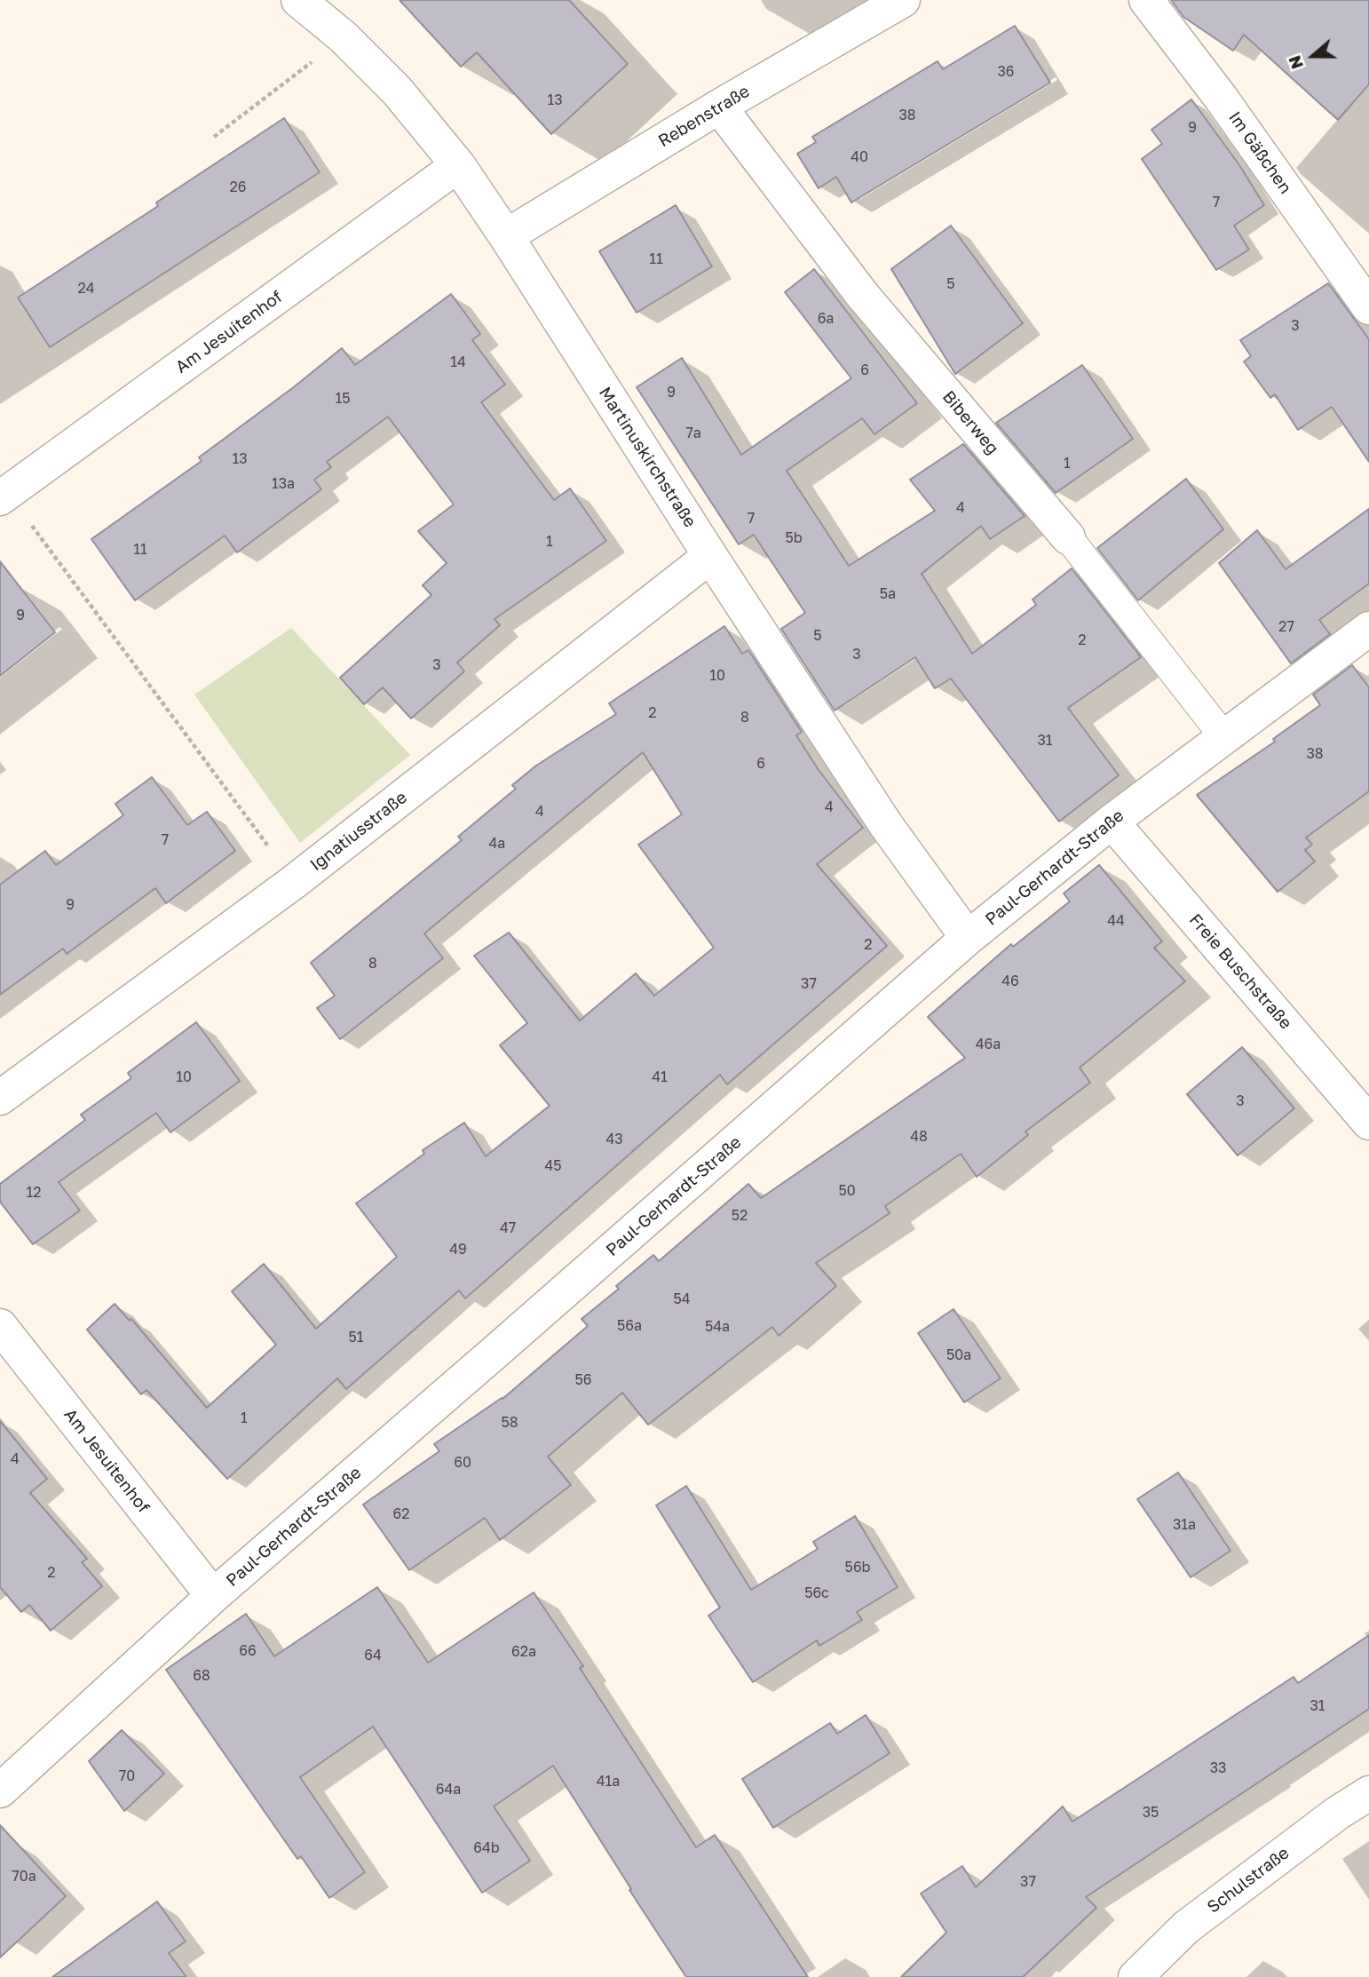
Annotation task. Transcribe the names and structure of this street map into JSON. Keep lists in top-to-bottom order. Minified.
{"streets":{"street":["Rebenstraße","Im Gäßchen","Am Jesuitenhof","Biberweg","Martinuskirchstraße","Ignatiusstraße","Paul-Gerhardt-Straße","Freie Buschstraße","Schulstraße"]},"crossings":[["Rebenstraße","Biberweg"],["Rebenstraße","Martinuskirchstraße"],["Am Jesuitenhof","Martinuskirchstraße"],["Am Jesuitenhof","Paul-Gerhardt-Straße"],["Biberweg","Paul-Gerhardt-Straße"],["Martinuskirchstraße","Ignatiusstraße"],["Martinuskirchstraße","Paul-Gerhardt-Straße"],["Paul-Gerhardt-Straße","Freie Buschstraße"]],"house_numbers":["36","13","38","9","40","26","7","11","5","24","6a","3","14","6","9","15","7a","13","1","13a","4","7","5b","1","11","5a","9","27","5","2","3","3","10","2","8","31","38","6","4","4","7","4a","9","44","2","8","46","37","46a","10","41","3","48","43","45","50","12","52","47","49","54","56a","54a","51","50a","56","1","58","4","60","62","31a","56b","2","56c","66","62a","64","68","31","33","70","41a","64a","35","64b","70a","37"],"north":"left"}
